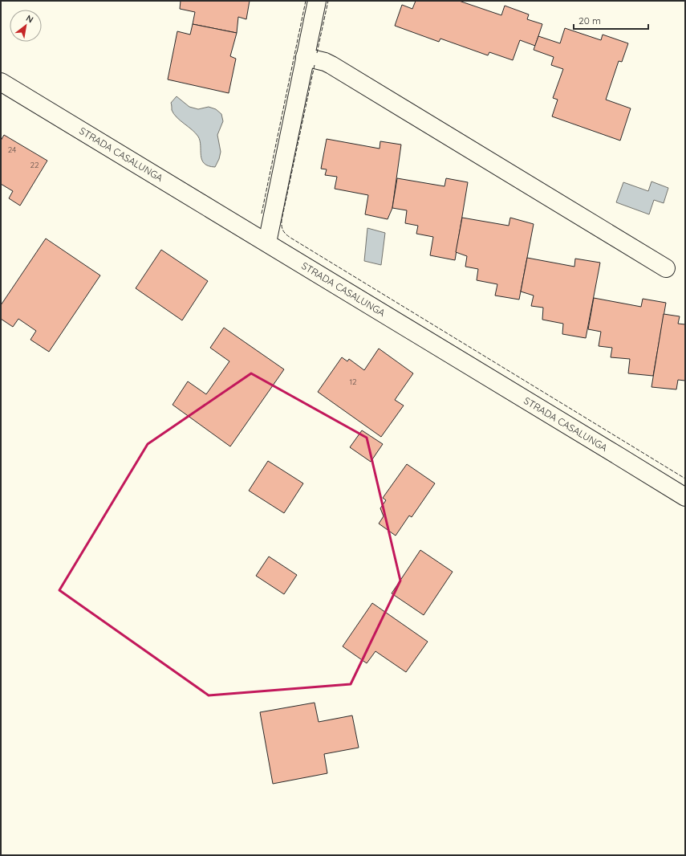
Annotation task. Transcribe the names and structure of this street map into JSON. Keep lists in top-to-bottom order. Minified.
{"streets":{"street":["STRADA CASALUNGA"]},"house_numbers":["24","22","12"],"scale_bar":"20 m","north":"top right"}
